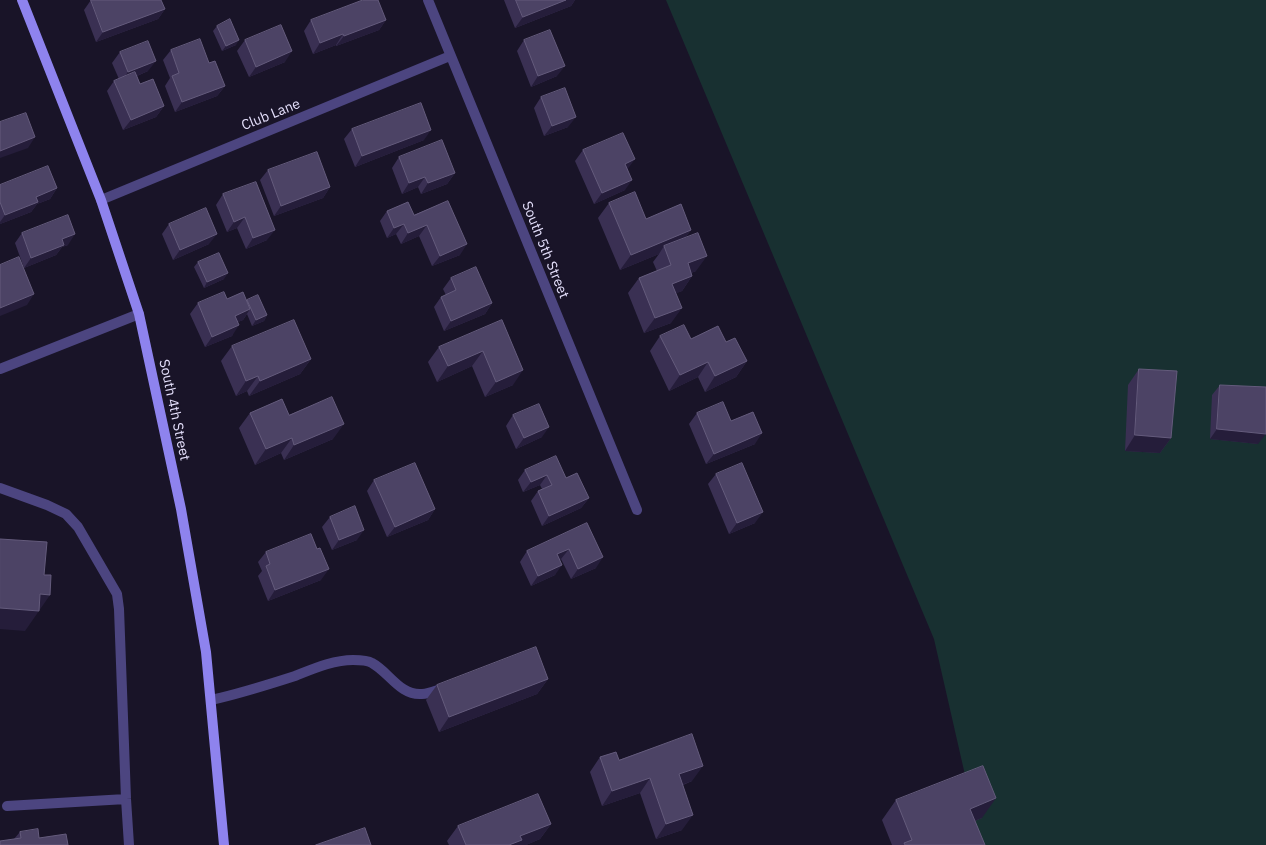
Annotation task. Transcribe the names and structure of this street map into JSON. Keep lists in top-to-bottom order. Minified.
{"streets":{"main road":["South 4th Street"],"street":["Club Lane","South 5th Street"]},"crossings":[["Club Lane","South 5th Street"],["Club Lane","South 4th Street"]]}
